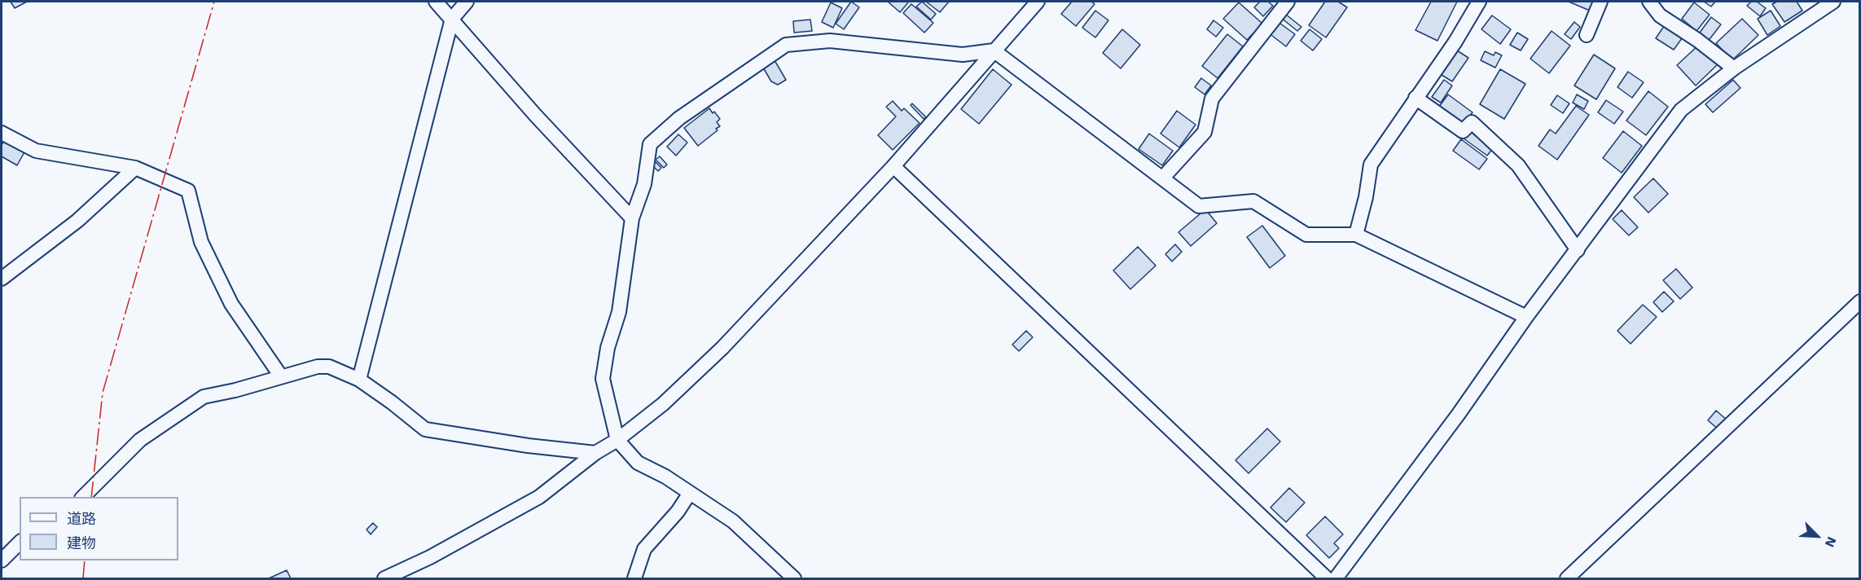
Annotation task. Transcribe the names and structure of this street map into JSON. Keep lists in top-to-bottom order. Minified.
{"legend":["道路","建物"],"north":"bottom right"}
